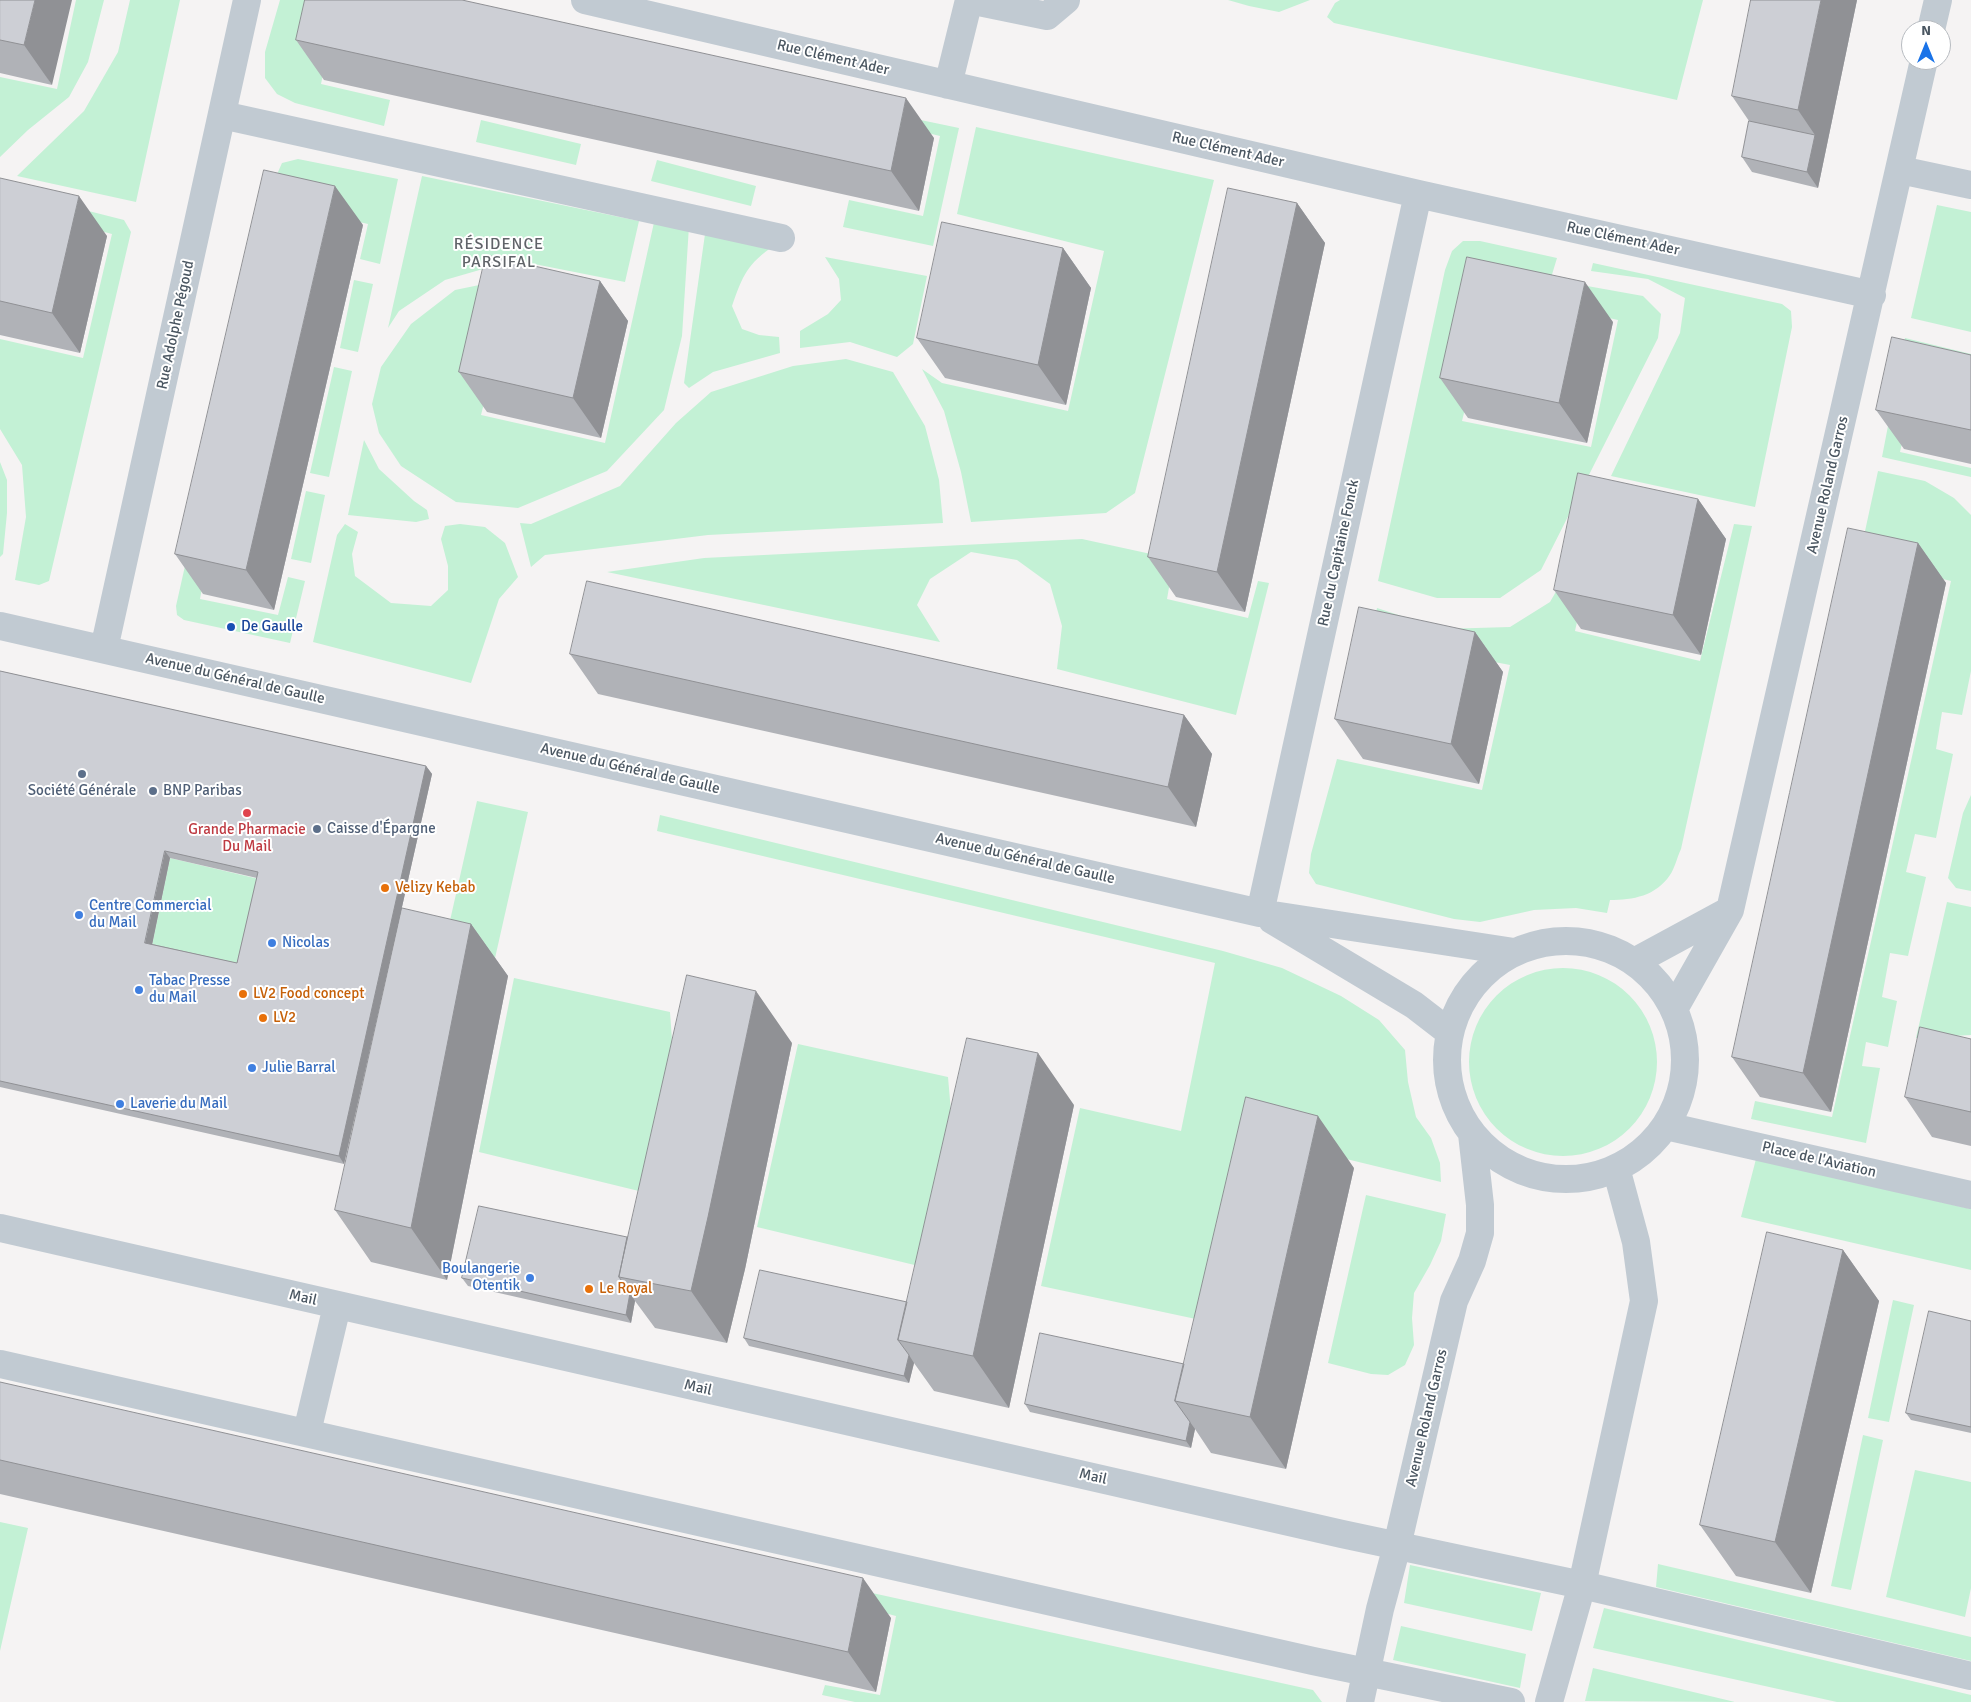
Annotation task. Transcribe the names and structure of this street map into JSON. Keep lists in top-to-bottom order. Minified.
{"streets":{"street":["Rue Clément Ader","Rue Adolphe Pégoud","Avenue Roland Garros","Rue du Capitaine Fonck","Avenue du Général de Gaulle","Place de l'Aviation","Mail"]},"crossings":[["Rue Clément Ader","Avenue Roland Garros"],["Rue Clément Ader","Rue du Capitaine Fonck"],["Rue Adolphe Pégoud","Avenue du Général de Gaulle"],["Avenue Roland Garros","Mail"],["Rue du Capitaine Fonck","Avenue du Général de Gaulle"]],"districts":["RÉSIDENCE PARSIFAL"],"places":["De Gaulle","Société Générale","BNP Paribas","Grande Pharmacie Du Mail","Caisse d'Épargne","Velizy Kebab","Centre Commercial du Mail","Nicolas","Tabac Presse du Mail","LV2 Food concept","LV2","Julie Barral","Laverie du Mail","Boulangerie Otentik","Le Royal"],"north":"top"}
